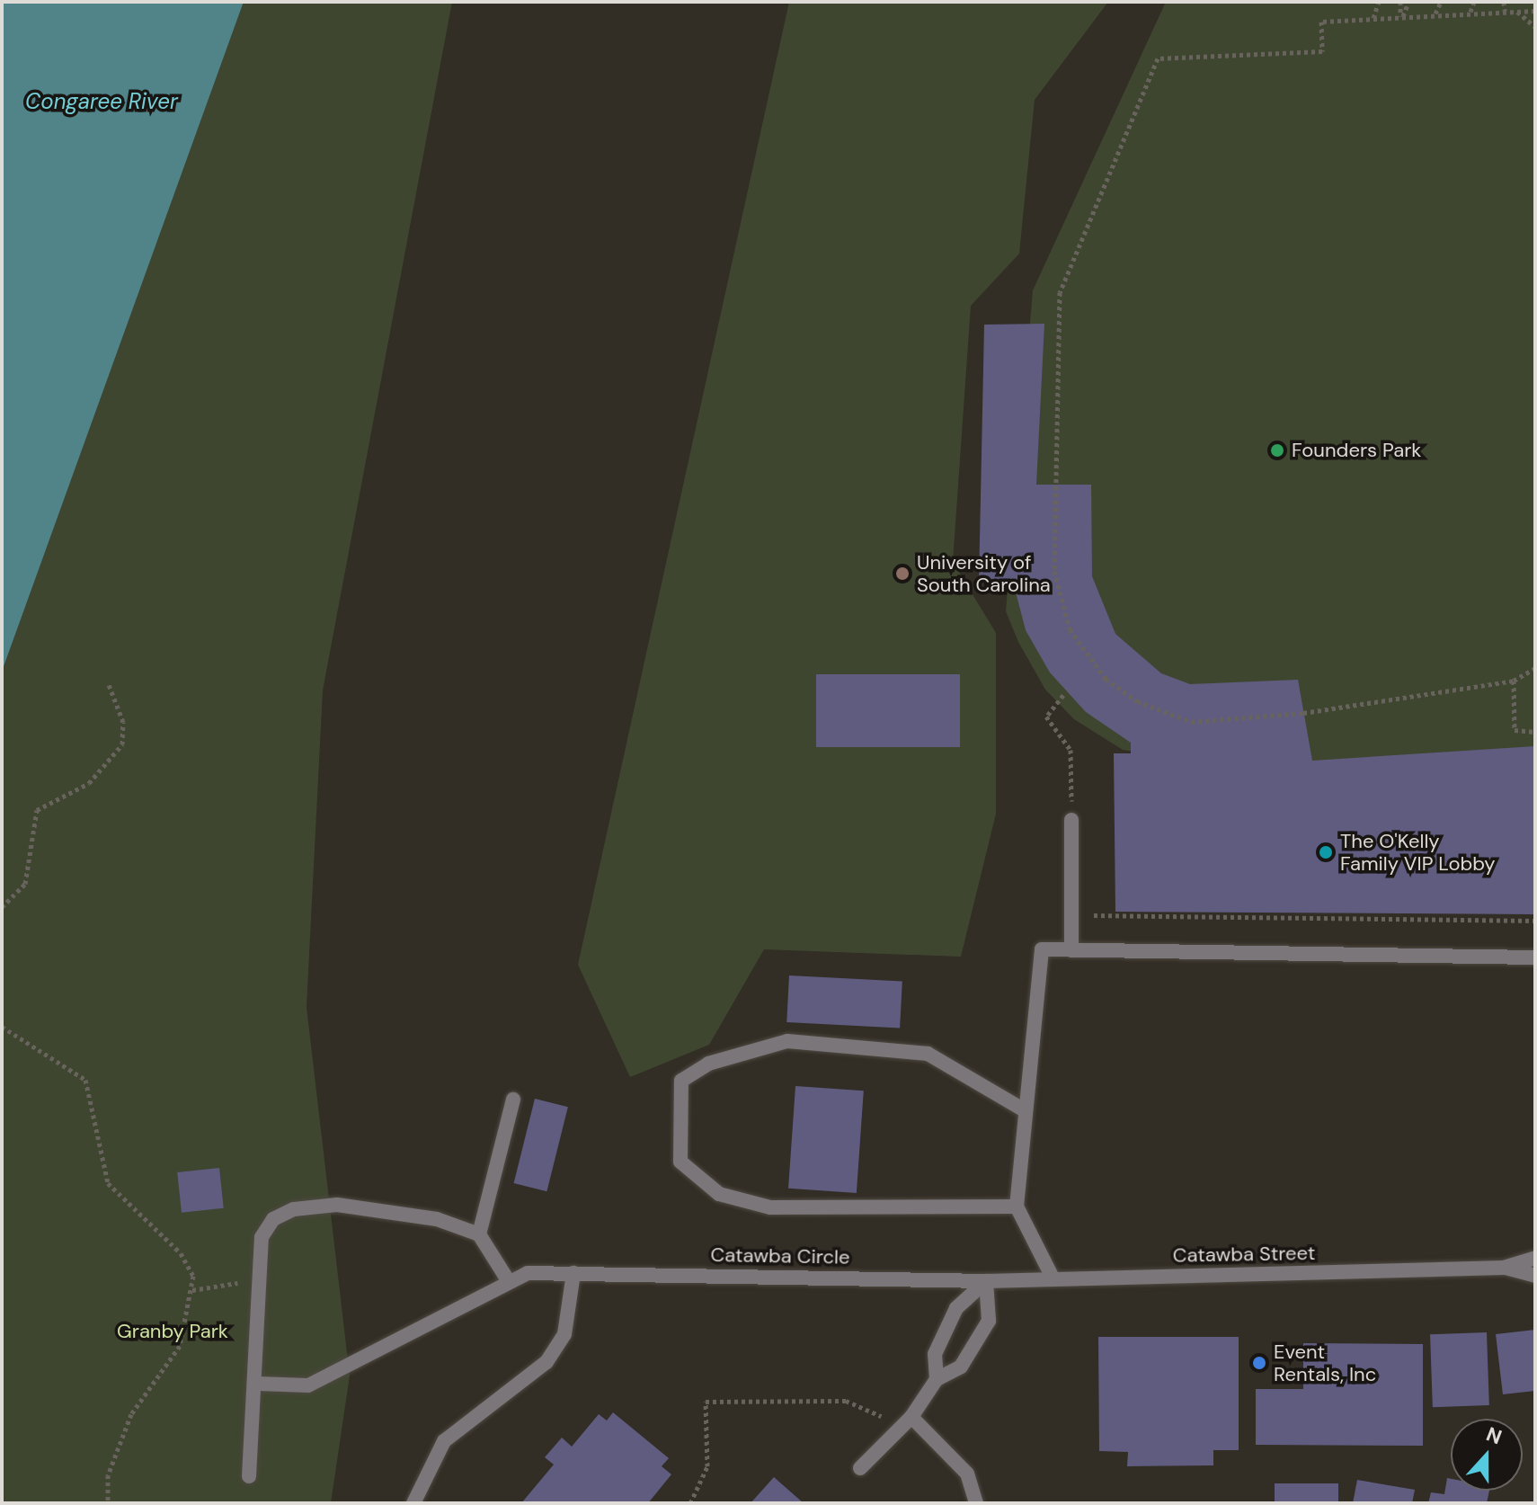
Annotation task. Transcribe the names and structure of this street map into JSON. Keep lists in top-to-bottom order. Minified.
{"streets":{"street":["Catawba Street","Catawba Circle"]},"crossings":[["Catawba Street","Catawba Circle"]],"water":["Congaree River"],"parks":["Granby Park"],"places":["Founders Park","University of South Carolina","The O'Kelly Family VIP Lobby","Event Rentals, Inc"],"north":"top"}
